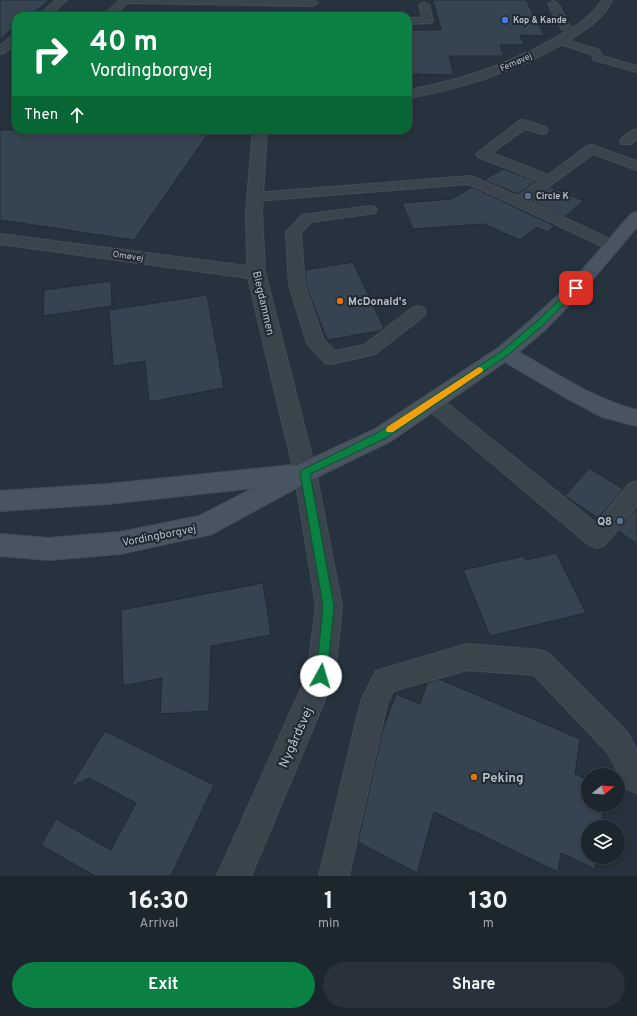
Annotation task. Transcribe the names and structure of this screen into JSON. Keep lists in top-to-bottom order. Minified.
{"streets":{"street":["Femøvej","Omøvej","Blegdammen","Vordingborgvej","Nygårdsvej"]},"crossings":[["Omøvej","Blegdammen"],["Blegdammen","Vordingborgvej"],["Blegdammen","Nygårdsvej"],["Vordingborgvej","Nygårdsvej"]],"places":["Kop & Kande","Circle K","McDonald's","Q8","Peking"],"north":"right","page":{"turn":["40 m","Vordingborgvej"],"then":"Then","eta":["16:30","Arrival","1","min","130","m"],"buttons":["Exit","Share"]}}
